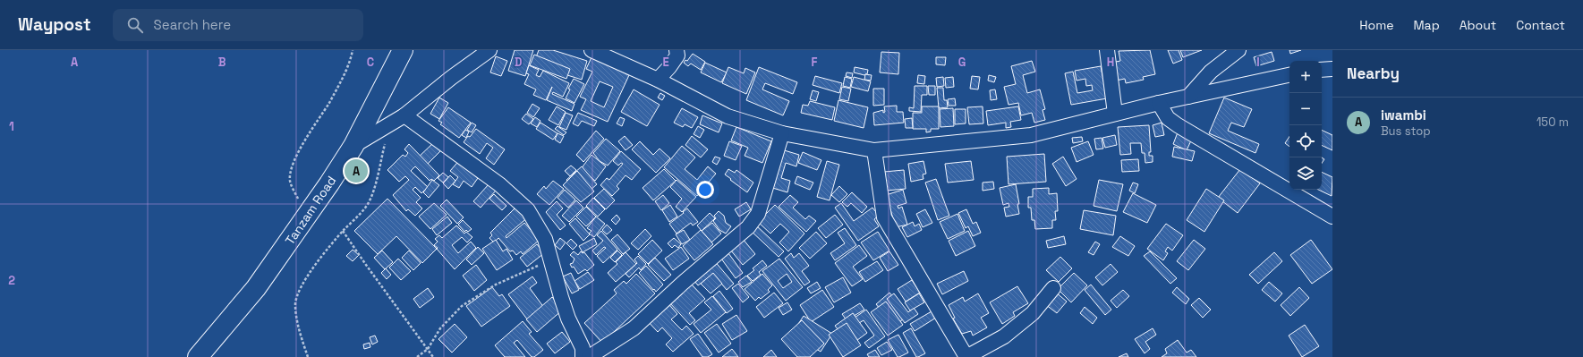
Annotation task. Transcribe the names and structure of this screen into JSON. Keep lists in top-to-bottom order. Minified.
{"streets":{"highway":["Tanzam Road"]},"page":{"header":"Waypost","search":"Search here","nav":["Home","Map","About","Contact"],"heading":"Nearby","map_buttons":["+","−"],"list":[{"mark":"A","name":"iwambi","note":"Bus stop","value":"150 m"}],"pins":"A"},"grid":{"columns":["A","B","C","D","E","F","G","H","I"],"rows":["1","2"]}}
